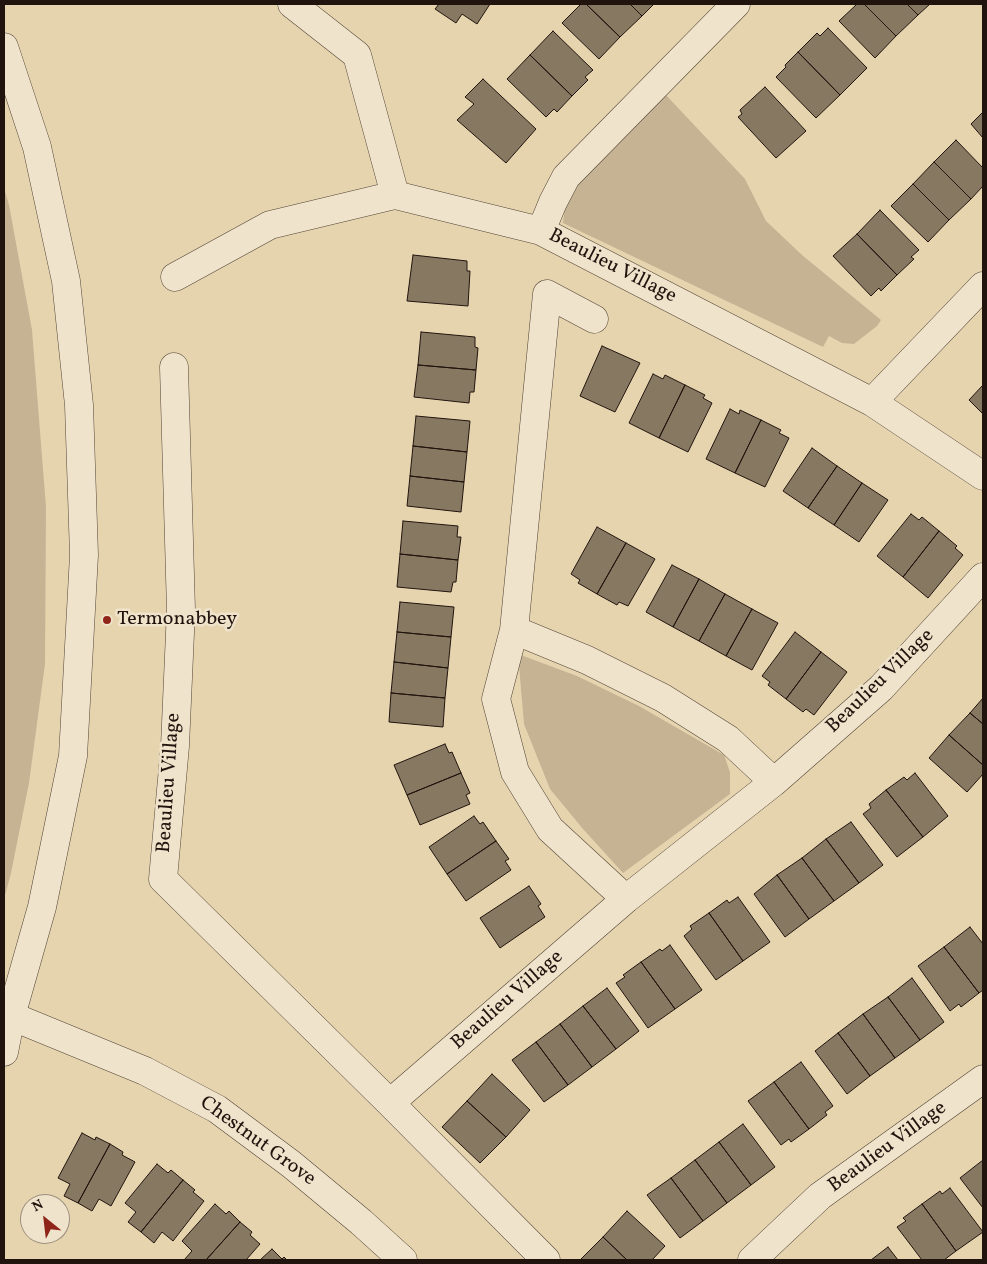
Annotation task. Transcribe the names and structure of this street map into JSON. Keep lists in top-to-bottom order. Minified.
{"streets":{"street":["Beaulieu Village","Chestnut Grove"]},"places":["Termonabbey"],"north":"top left"}
